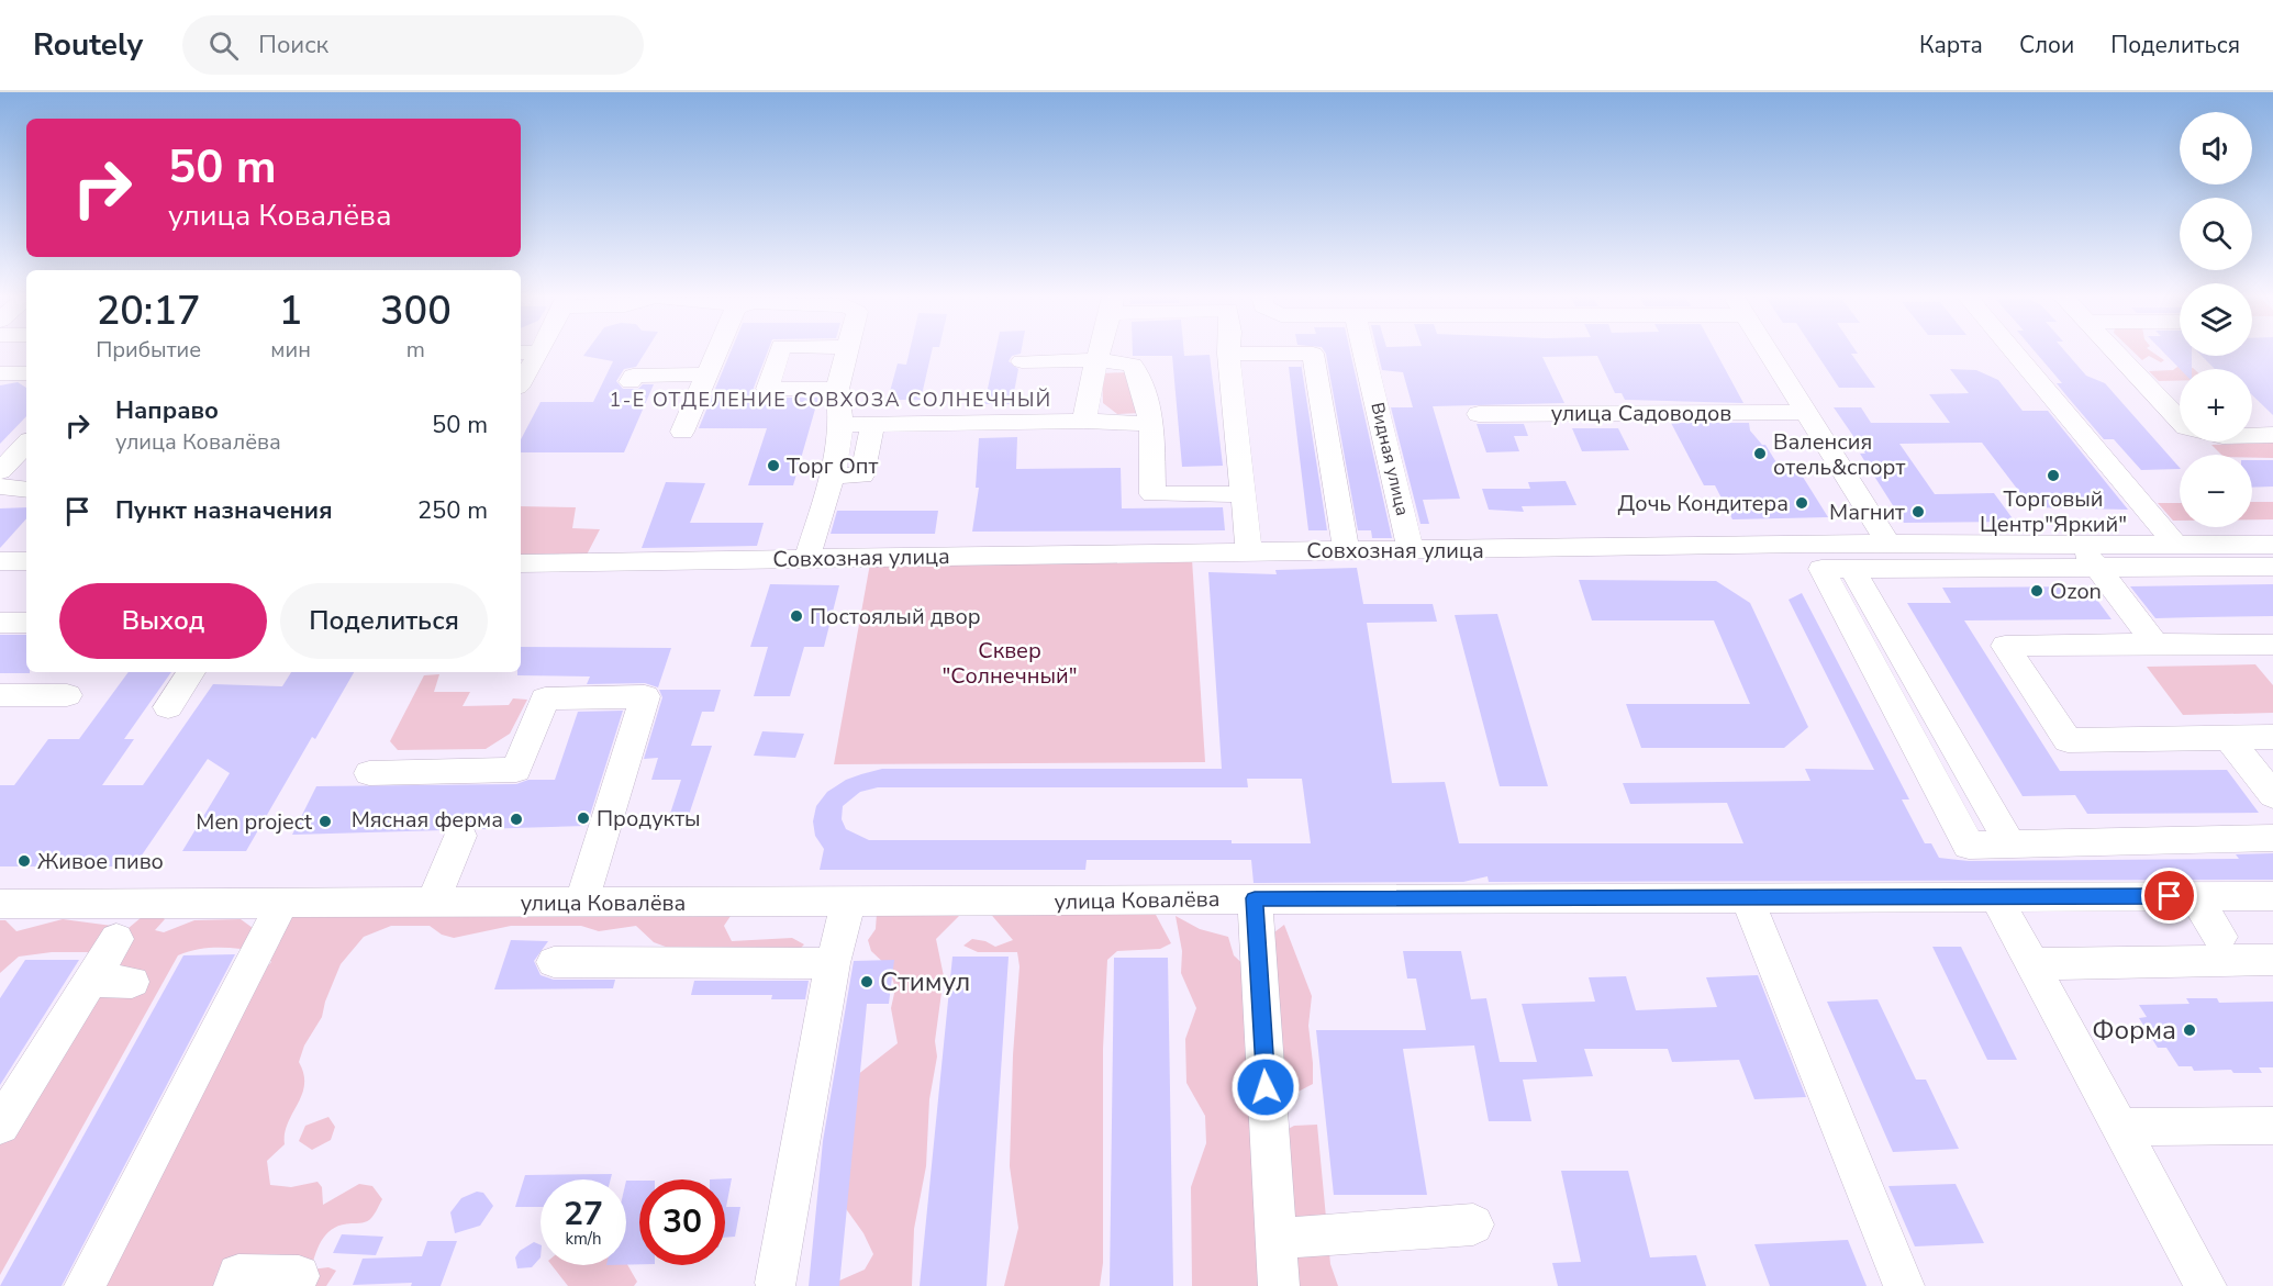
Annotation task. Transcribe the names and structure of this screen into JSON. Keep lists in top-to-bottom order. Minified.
{"streets":{"street":["улица Садоводов","Видная улица","Совхозная улица","улица Ковалёва"]},"crossings":[["Видная улица","Совхозная улица"]],"districts":["1-Е ОТДЕЛЕНИЕ СОВХОЗА СОЛНЕЧНЫЙ"],"parks":["Сквер \"Солнечный\""],"places":["Валенсия отель&спорт","Торг Опт","Торговый Центр\"Яркий\"","Дочь Кондитера","Магнит","Ozon","Постоялый двор","Продукты","Мясная ферма","Men project","Живое пиво","Стимул","Форма"],"page":{"header":"Routely","search":"Поиск","nav":["Карта","Слои","Поделиться"],"map_buttons":["+","−"],"turn":["50 m","улица Ковалёва"],"eta":["20:17","Прибытие","1","мин","300","m"],"list":[{"name":"Направо","note":"улица Ковалёва","value":"50 m"},{"name":"Пункт назначения","value":"250 m"}],"buttons":["Выход","Поделиться"],"speed":"27 km/h","limit":"30"}}
